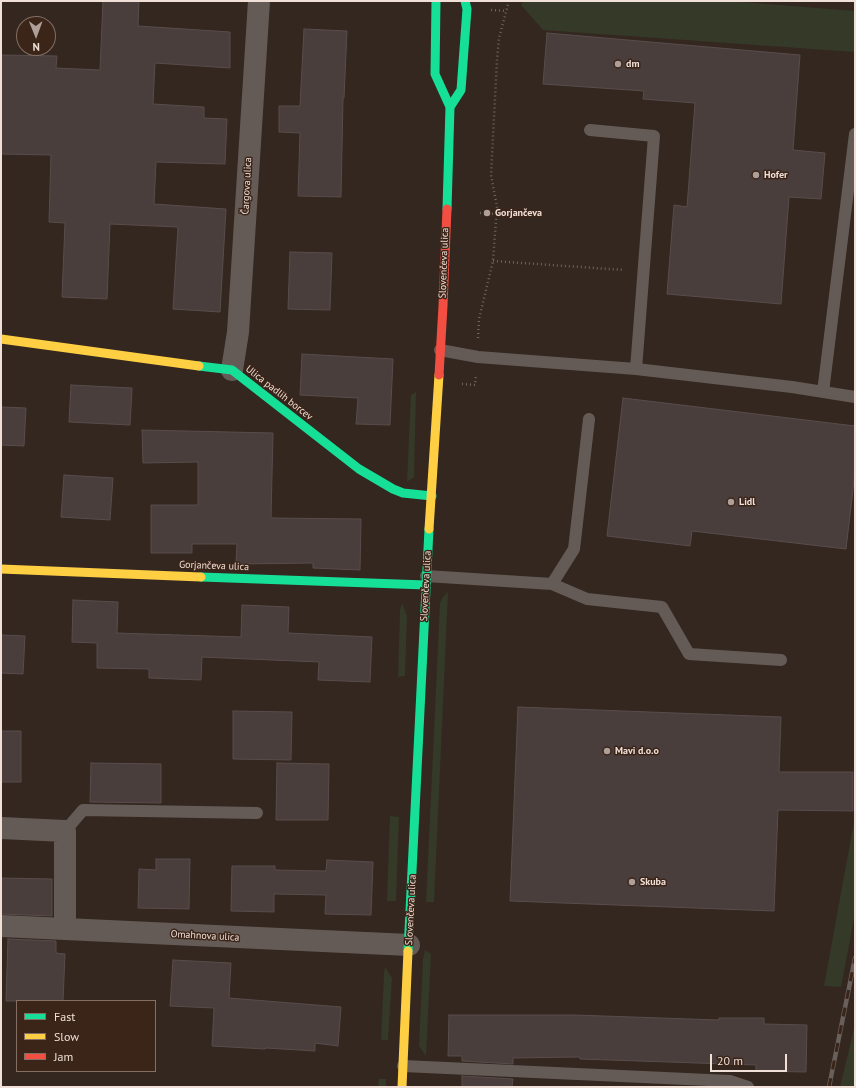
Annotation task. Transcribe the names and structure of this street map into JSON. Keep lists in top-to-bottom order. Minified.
{"streets":{"street":["Čargova ulica","Slovenčeva ulica","Ulica padlih borcev","Gorjančeva ulica","Omahnova ulica"]},"crossings":[["Čargova ulica","Ulica padlih borcev"],["Slovenčeva ulica","Ulica padlih borcev"],["Slovenčeva ulica","Gorjančeva ulica"],["Slovenčeva ulica","Omahnova ulica"]],"places":["dm","Hofer","Gorjančeva","Lidl","Mavi d.o.o","Skuba"],"legend":["Fast","Slow","Jam"],"scale_bar":"20 m","north":"bottom"}
